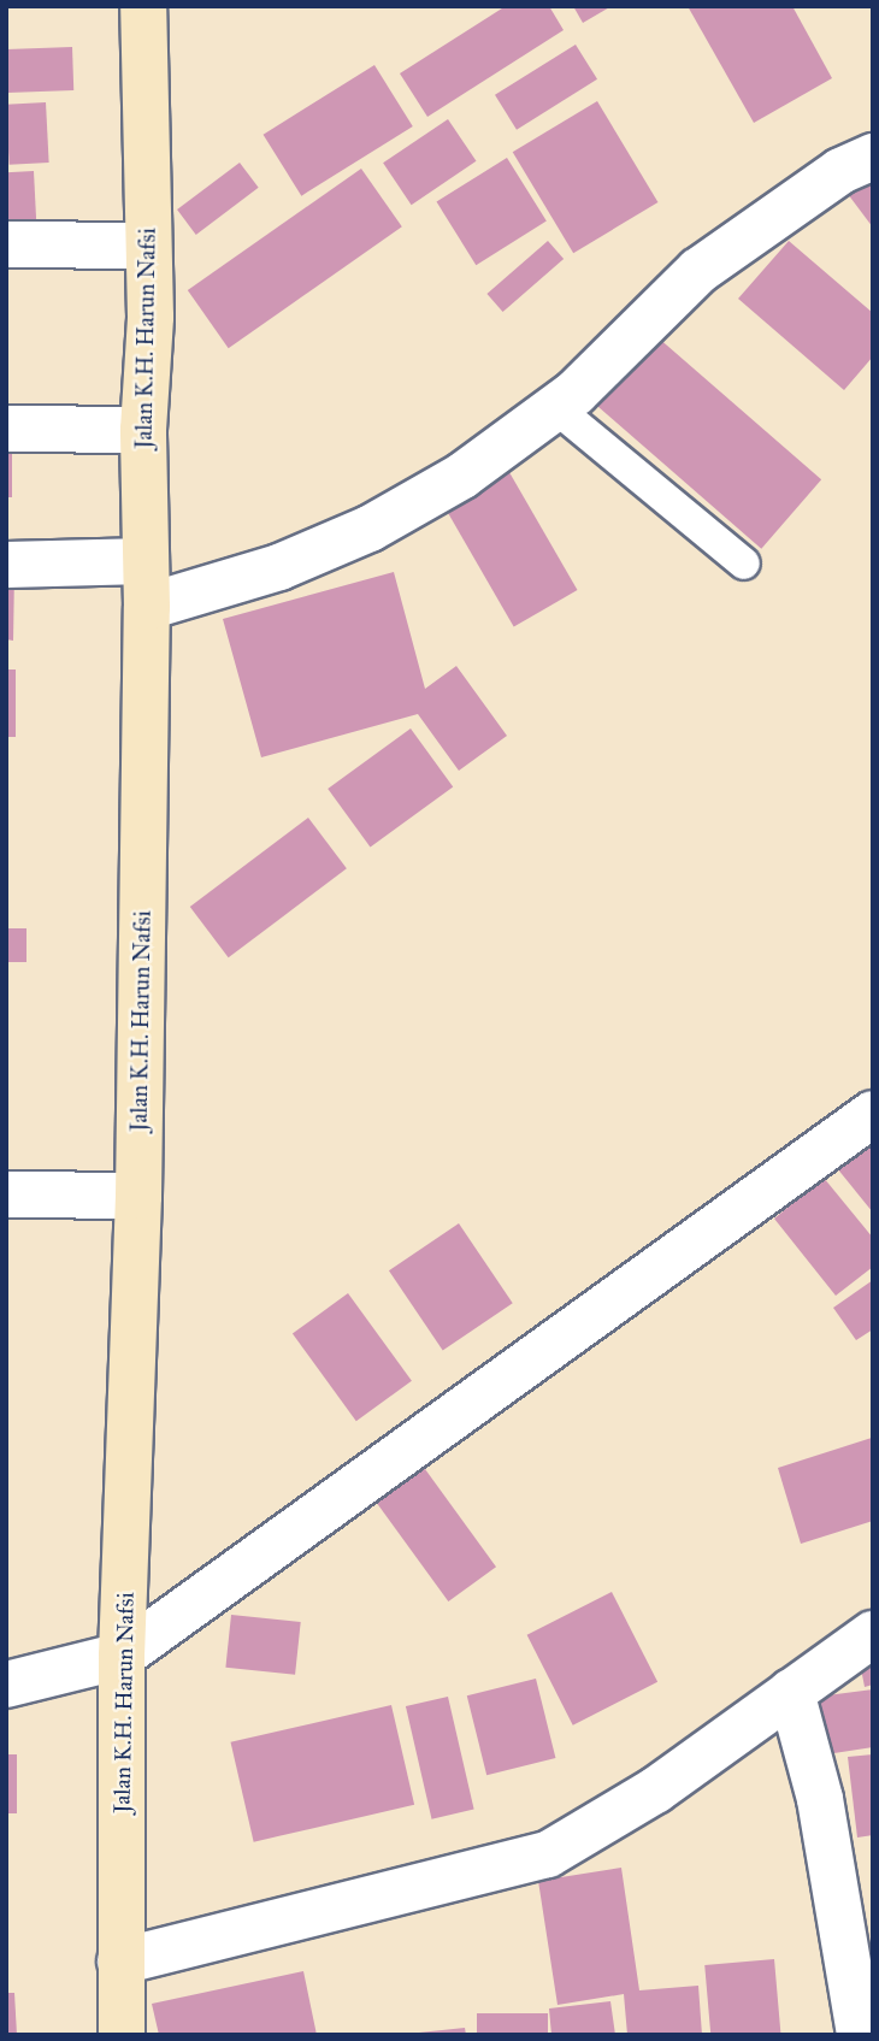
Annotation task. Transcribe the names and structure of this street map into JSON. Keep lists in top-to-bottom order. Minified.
{"streets":{"main road":["Jalan K.H. Harun Nafsi"]}}
